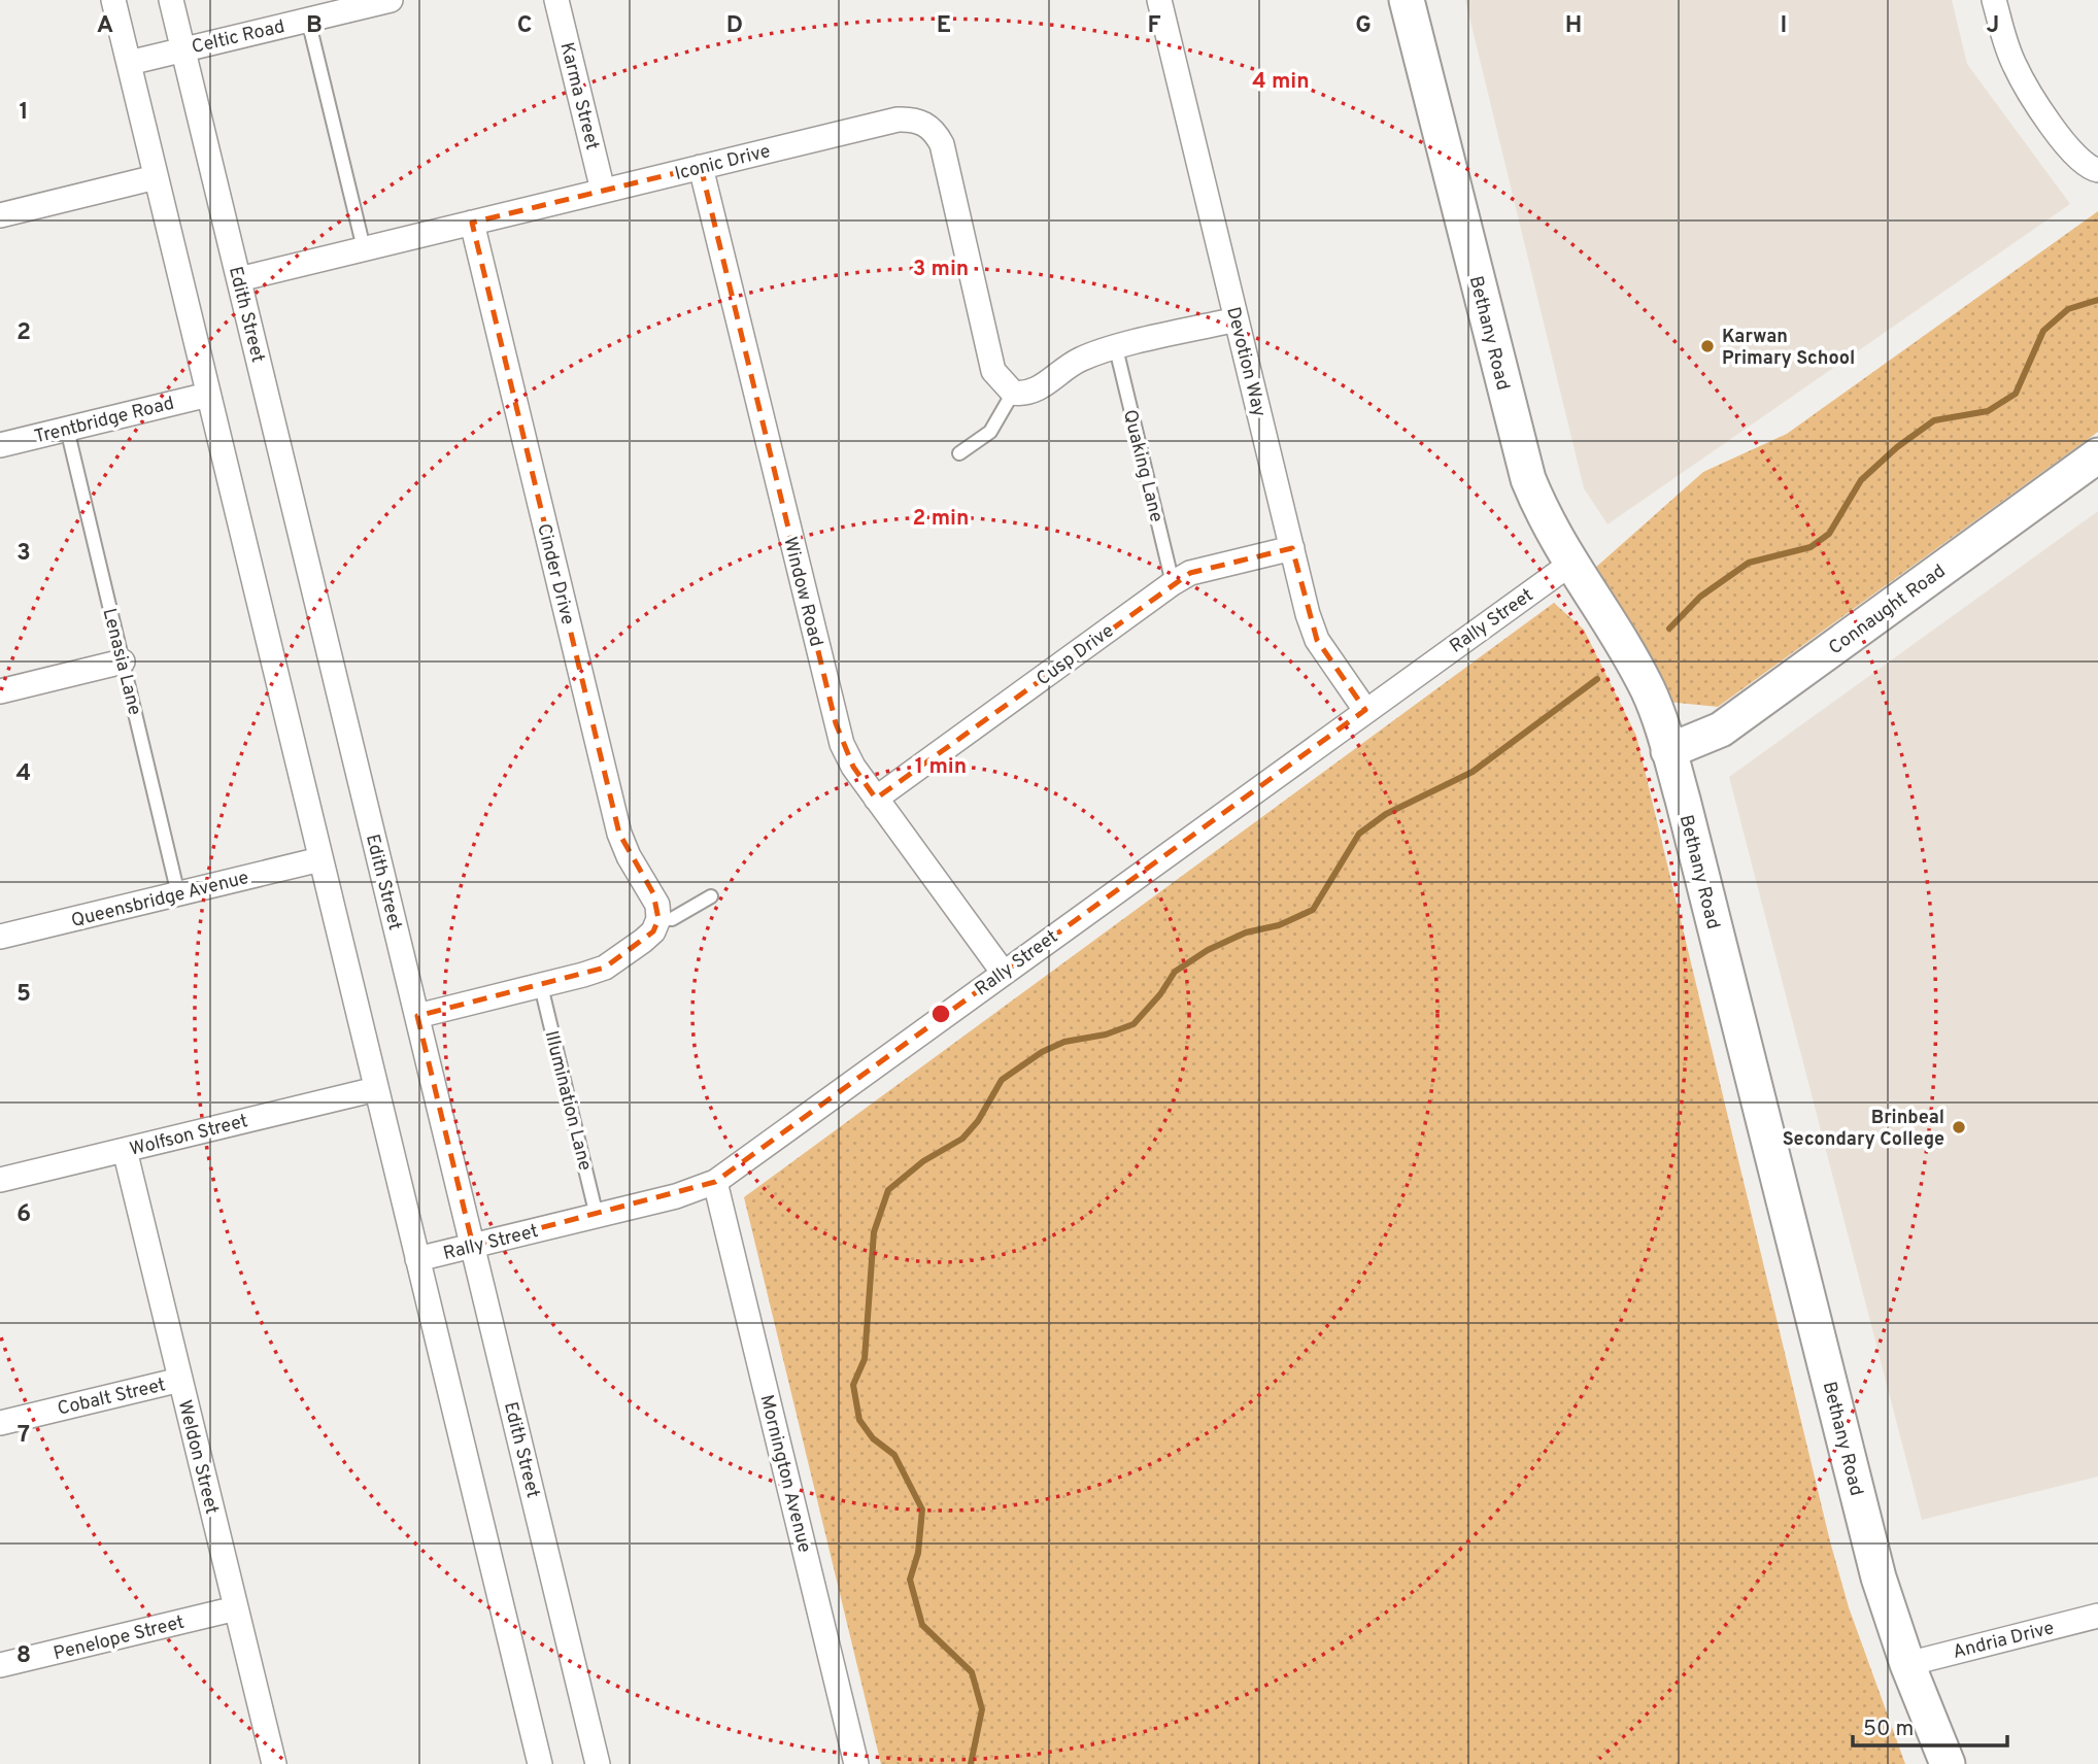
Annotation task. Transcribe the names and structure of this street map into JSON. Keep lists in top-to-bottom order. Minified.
{"streets":{"street":["Celtic Road","Karma Street","Iconic Drive","Edith Street","Bethany Road","Devotion Way","Trentbridge Road","Cinder Drive","Window Road","Connaught Road","Rally Street","Cusp Drive","Queensbridge Avenue","Wolfson Street","Cobalt Street","Weldon Street","Mornington Avenue","Penelope Street","Andria Drive"],"lane":["Quaking Lane","Lenasia Lane","Illumination Lane"]},"crossings":[["Celtic Road","Edith Street"],["Karma Street","Iconic Drive"],["Iconic Drive","Edith Street"],["Iconic Drive","Cinder Drive"],["Iconic Drive","Window Road"],["Edith Street","Rally Street"],["Bethany Road","Connaught Road"],["Bethany Road","Rally Street"],["Bethany Road","Andria Drive"],["Devotion Way","Rally Street"],["Devotion Way","Cusp Drive"],["Trentbridge Road","Lenasia Lane"],["Quaking Lane","Cusp Drive"],["Window Road","Rally Street"],["Window Road","Cusp Drive"],["Rally Street","Illumination Lane"],["Rally Street","Mornington Avenue"],["Lenasia Lane","Queensbridge Avenue"],["Wolfson Street","Weldon Street"],["Cobalt Street","Weldon Street"],["Weldon Street","Penelope Street"]],"places":["Karwan Primary School","Brinbeal Secondary College"],"scale_bar":"50 m","grid":{"columns":["A","B","C","D","E","F","G","H","I","J"],"rows":["1","2","3","4","5","6","7","8"]},"rings":["4 min","3 min","2 min","1 min"]}
